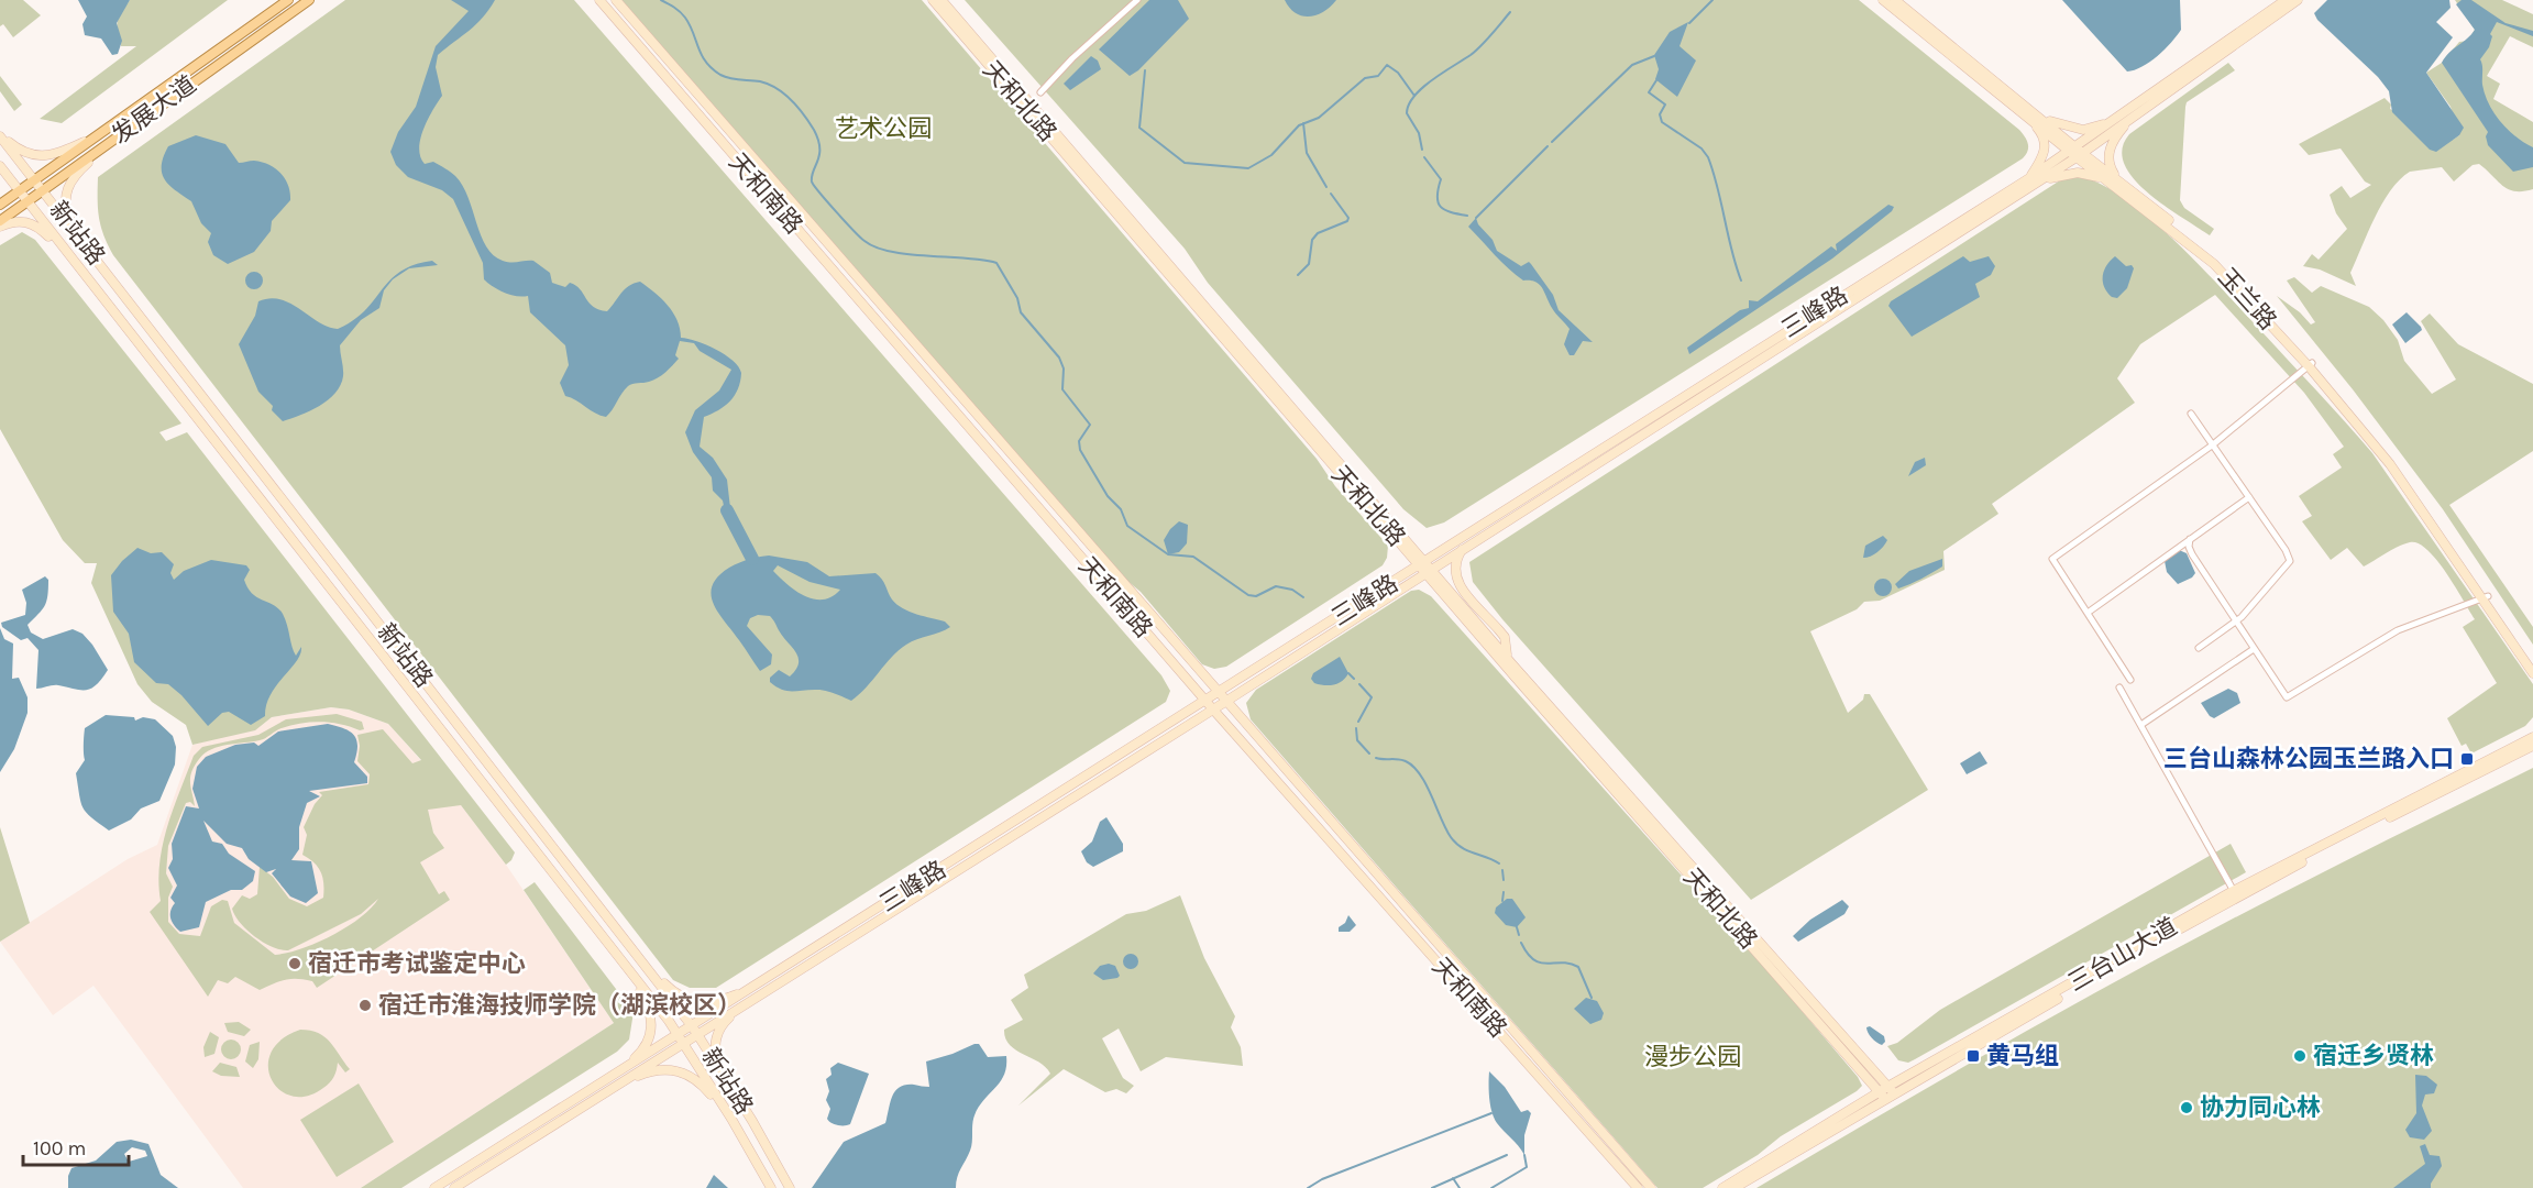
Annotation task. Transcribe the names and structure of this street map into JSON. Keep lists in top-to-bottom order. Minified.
{"streets":{"main road":["发展大道"],"street":["天和北路","天和南路","新站路","玉兰路","三峰路","三台山大道"]},"crossings":[["天和北路","三峰路"],["天和北路","三台山大道"],["发展大道","新站路"],["天和南路","三峰路"],["新站路","三峰路"],["玉兰路","三峰路"]],"parks":["艺术公园","漫步公园"],"places":{"transit":["三台山森林公园玉兰路入口","黄马组"],"other":["宿迁市考试鉴定中心","宿迁市淮海技师学院（湖滨校区）","宿迁乡贤林","协力同心林"]},"scale_bar":"100 m"}
